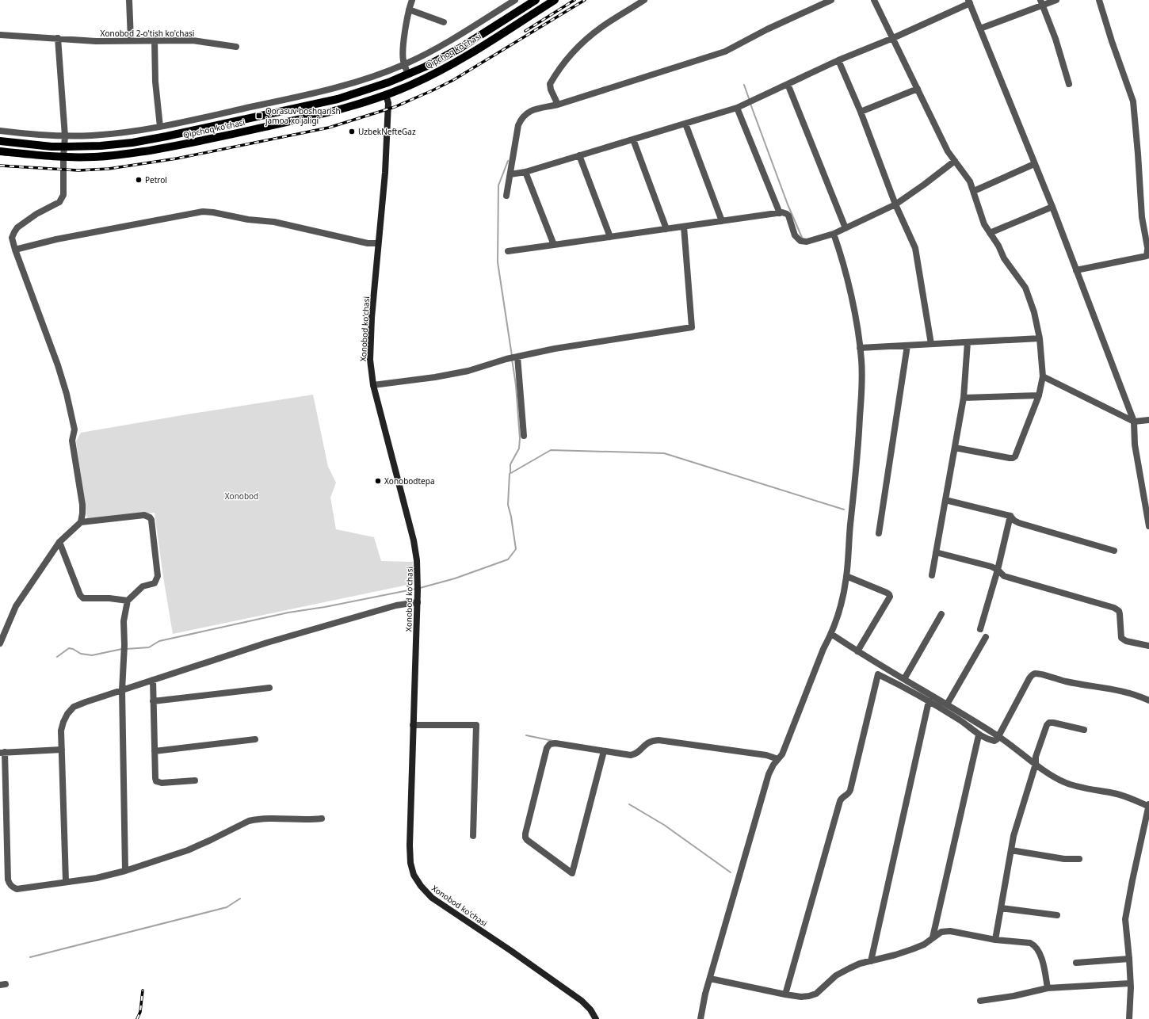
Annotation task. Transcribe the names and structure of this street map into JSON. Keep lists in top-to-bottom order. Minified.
{"streets":{"main road":["Qipchoq ko'chasi","Xonobod koʻchasi"],"street":["Xonobod 2-o'tish ko'chasi"]},"crossings":[["Qipchoq ko'chasi","Xonobod koʻchasi"]],"parks":["Xonobod"],"places":{"transit":["Qorasuv boshqarish jamoa xo'jaligi"],"other":["UzbekNefteGaz","Petrol","Xonobodtepa"]}}
